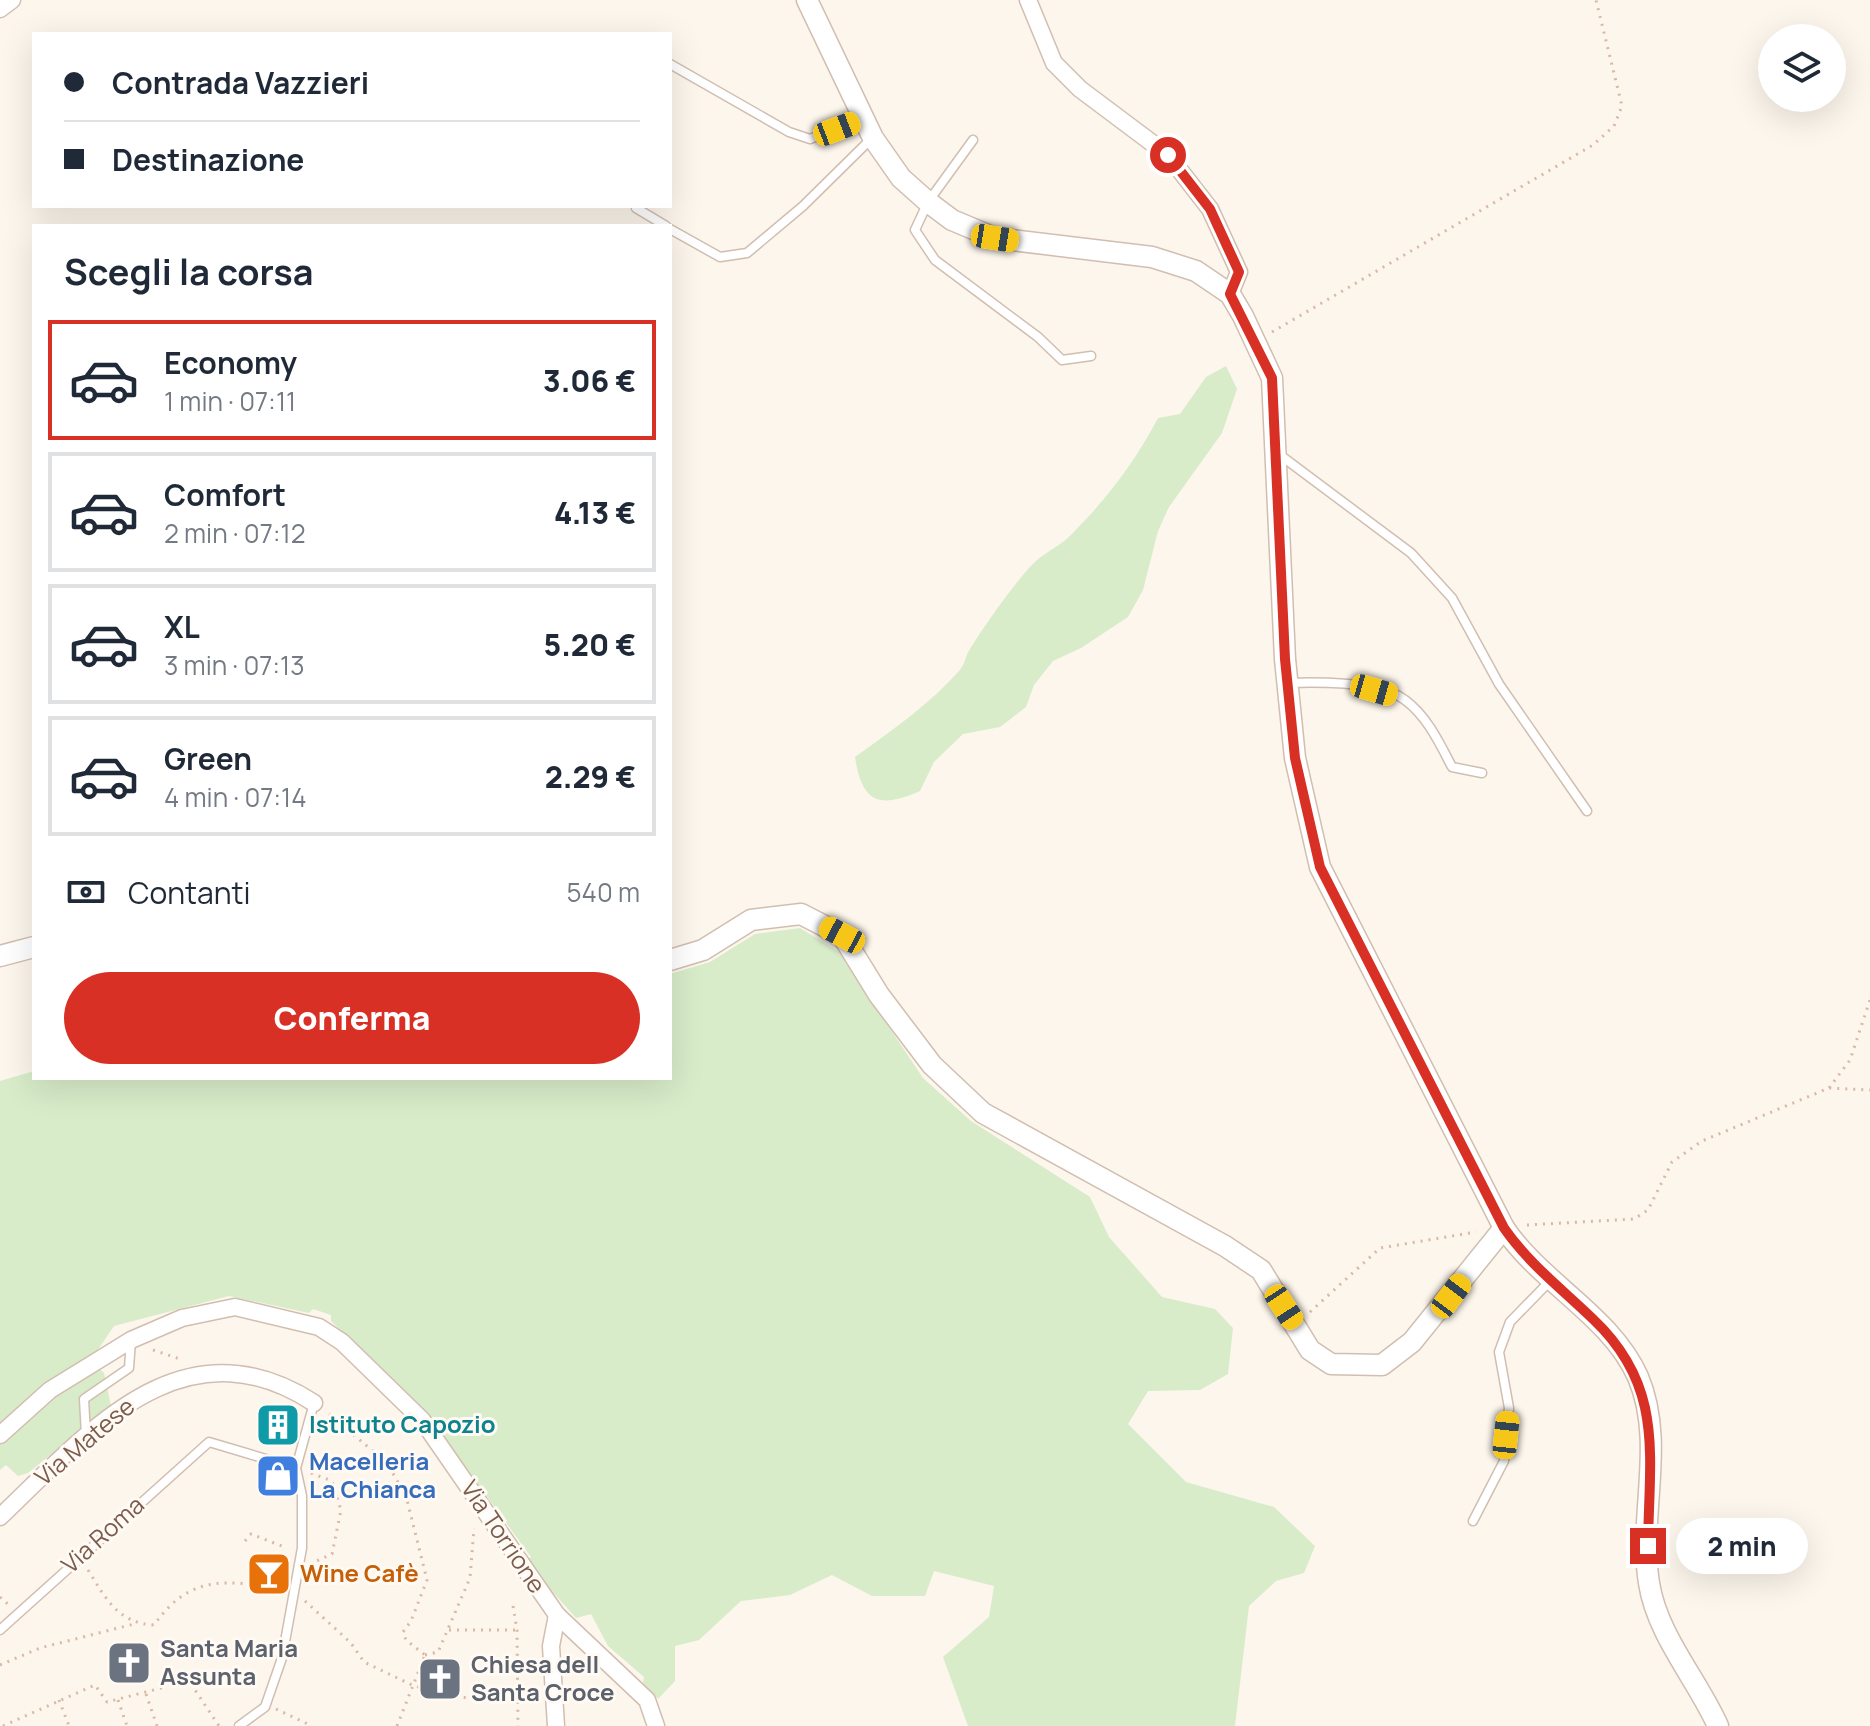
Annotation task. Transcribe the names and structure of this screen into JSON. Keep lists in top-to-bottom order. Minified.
{"streets":{"street":["Via Matese","Via Torrione"],"lane":["Via Roma"]},"places":{"building":["Istituto Capozio"],"shop":["Macelleria La Chianca"],"bar":["Wine Cafè"],"church":["Santa Maria Assunta","Chiesa dell Santa Croce"]},"page":{"banner":["Contrada Vazzieri","Destinazione"],"heading":"Scegli la corsa","list":[{"name":"Economy","note":"1 min · 07:11","value":"3.06 €"},{"name":"Comfort","note":"2 min · 07:12","value":"4.13 €"},{"name":"XL","note":"3 min · 07:13","value":"5.20 €"},{"name":"Green","note":"4 min · 07:14","value":"2.29 €"}],"pay":["Contanti","540 m"],"buttons":"Conferma","bubble":"2 min"}}
